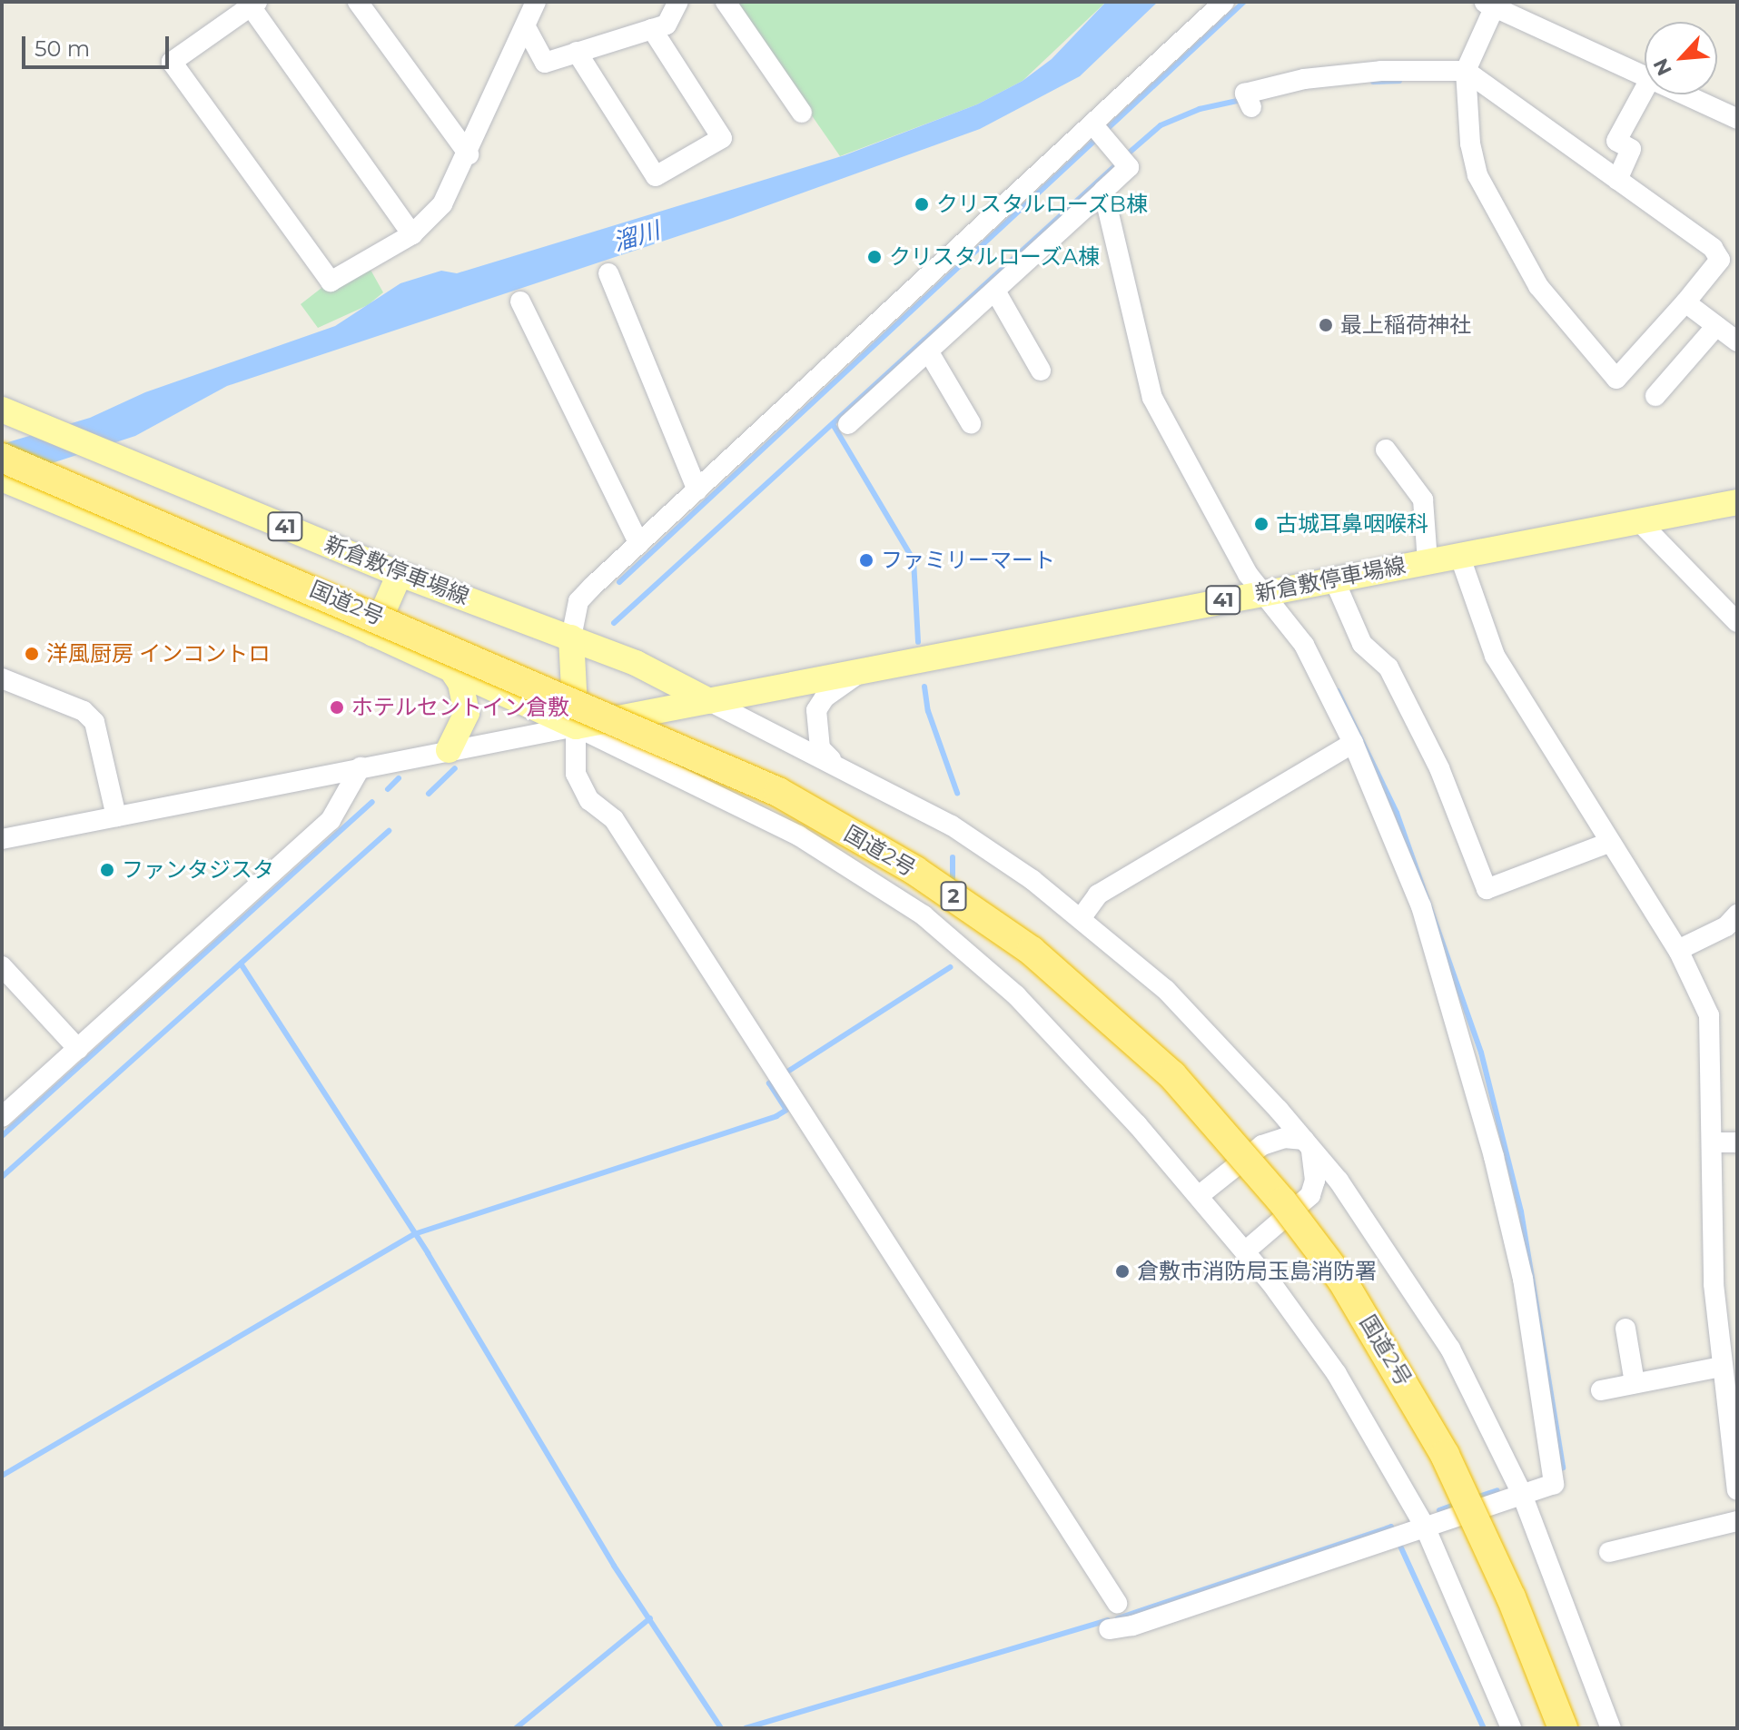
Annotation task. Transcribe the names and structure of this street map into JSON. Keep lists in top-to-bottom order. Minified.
{"streets":{"highway":["国道2号","2"],"main road":["41","新倉敷停車場線"]},"water":["溜川"],"places":["クリスタルローズB棟","クリスタルローズA棟","最上稲荷神社","古城耳鼻咽喉科","ファミリーマート","洋風厨房 インコントロ","ホテルセントイン倉敷","ファンタジスタ","倉敷市消防局玉島消防署"],"scale_bar":"50 m","north":"bottom left"}
